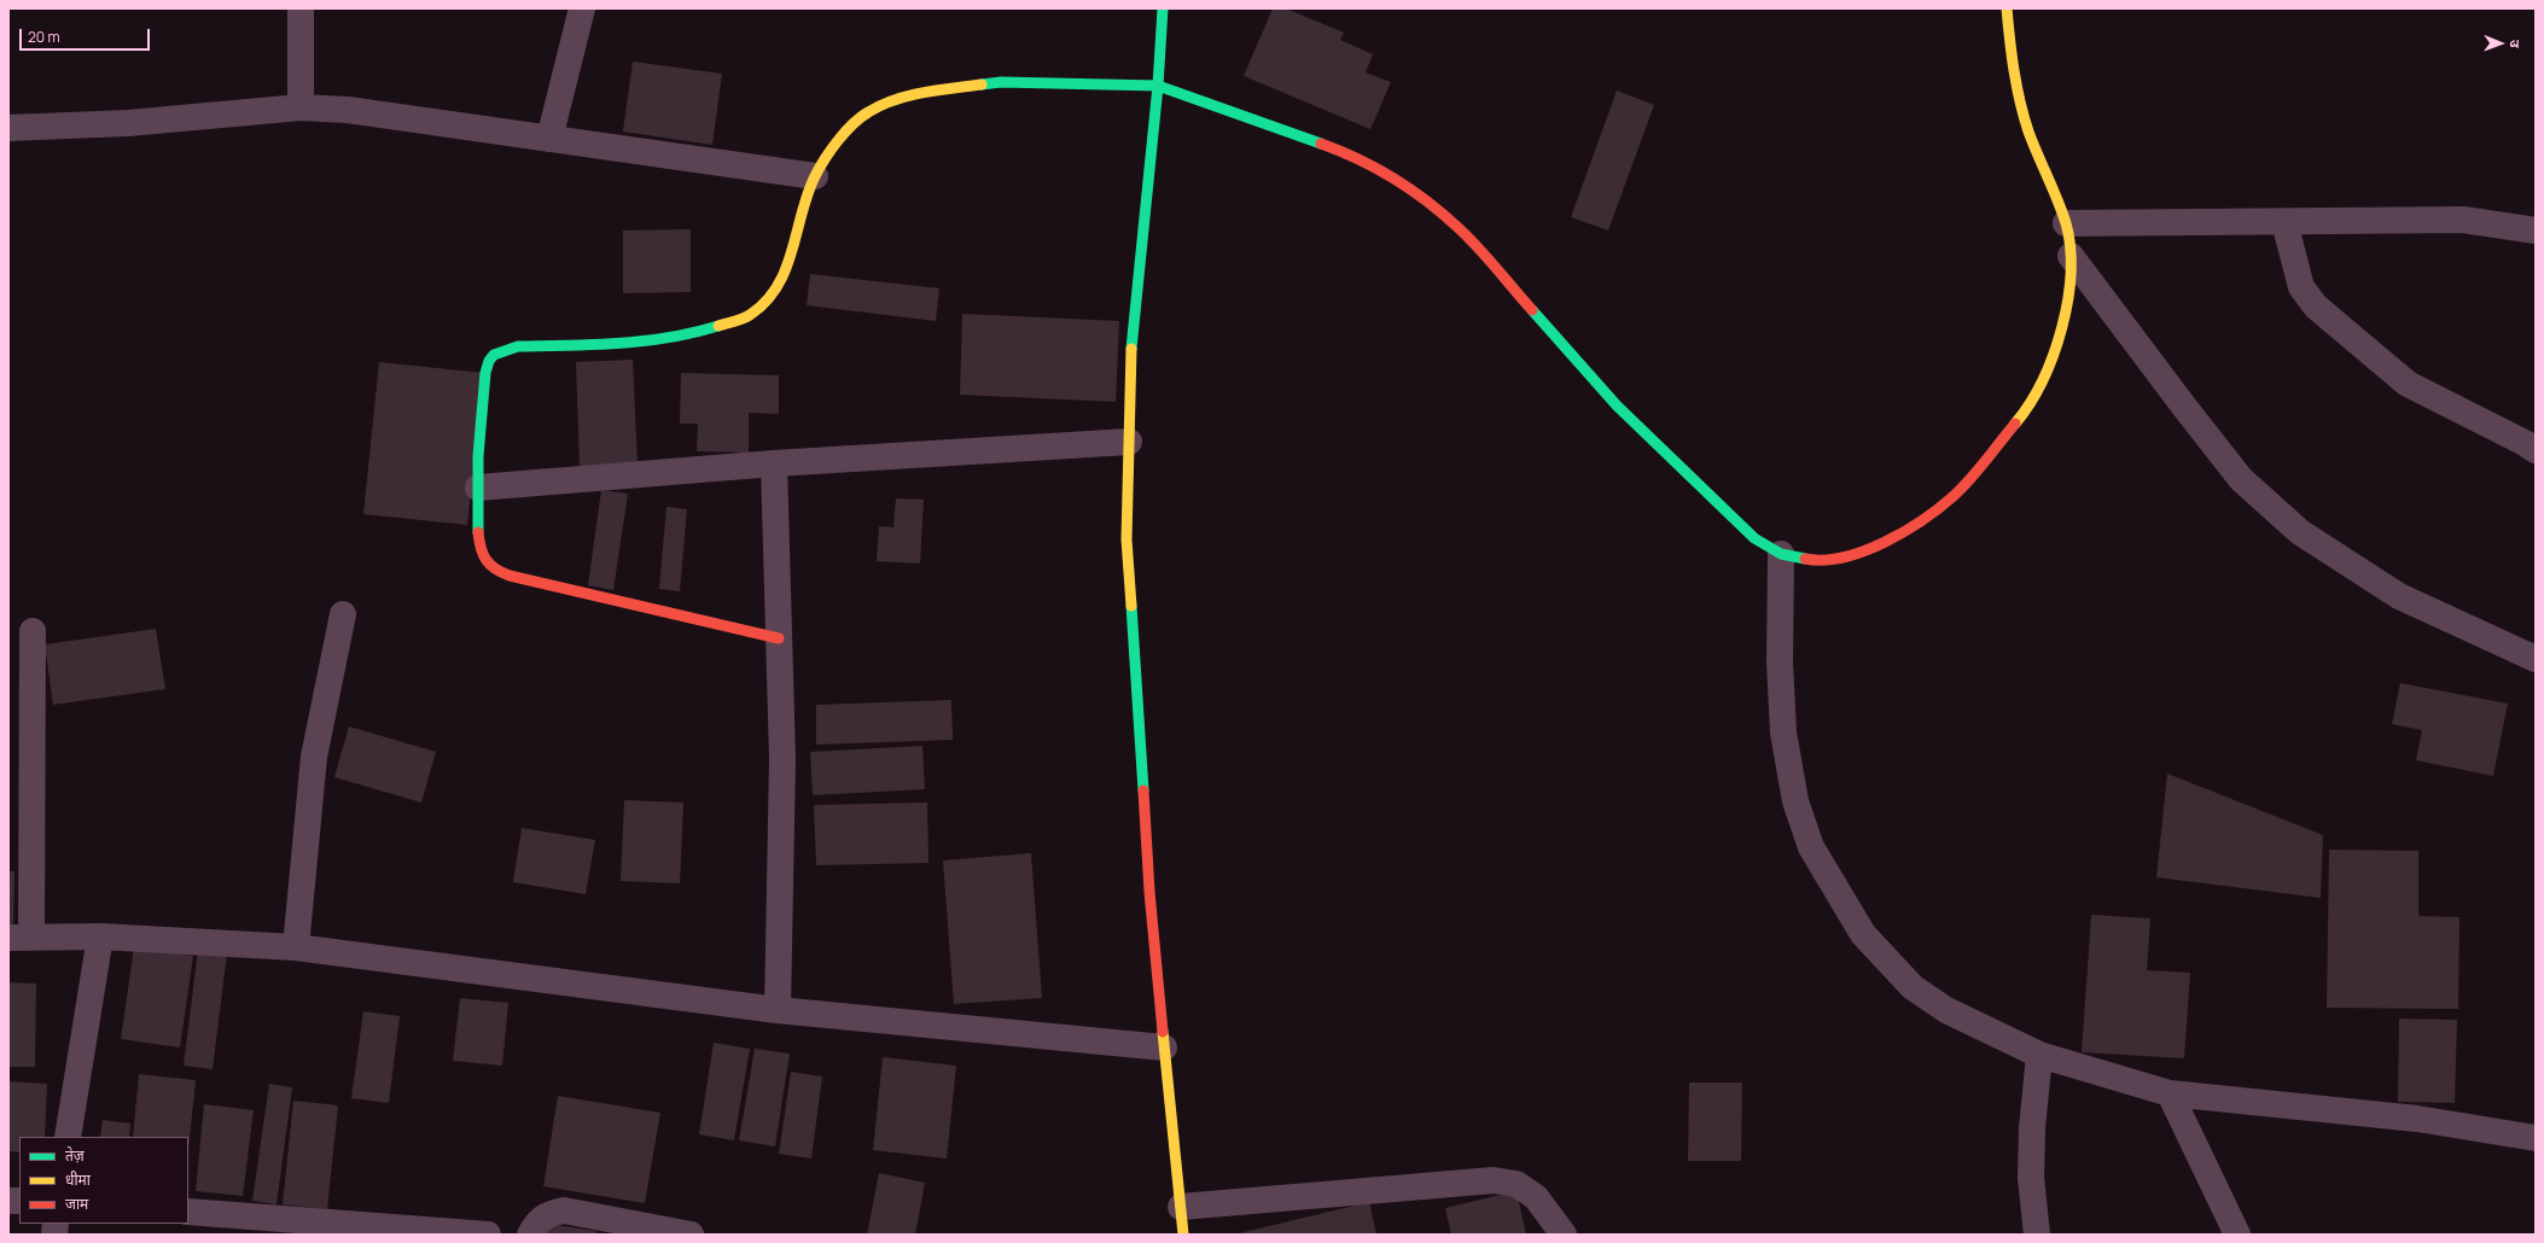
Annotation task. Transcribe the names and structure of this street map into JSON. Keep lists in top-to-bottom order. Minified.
{"legend":["तेज़","धीमा","जाम"],"scale_bar":"20 m","north":"right"}
